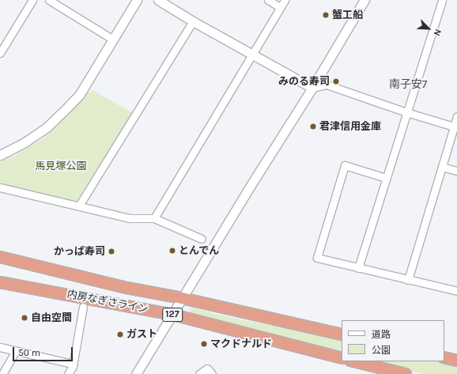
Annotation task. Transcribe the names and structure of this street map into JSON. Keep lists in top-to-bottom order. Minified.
{"streets":{"highway":["内房なぎさライン","127"]},"districts":["南子安7"],"parks":["馬見塚公園"],"places":["蟹工船","みのる寿司","君津信用金庫","とんでん","かっぱ寿司","自由空間","ガスト","マクドナルド"],"legend":["道路","公園"],"scale_bar":"50 m","north":"bottom right"}
